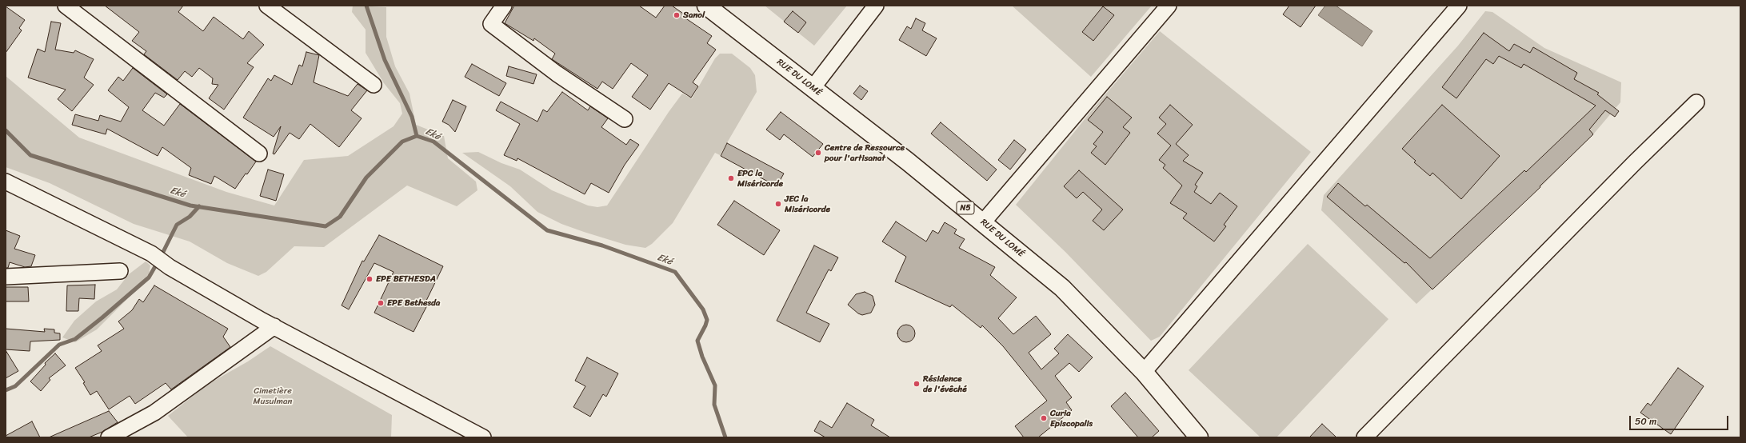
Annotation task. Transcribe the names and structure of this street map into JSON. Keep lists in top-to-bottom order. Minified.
{"streets":{"main road":["RUE DU LOMÉ","N5"]},"water":["Eké"],"parks":["Cimetière Musulman"],"places":["Sanol","Centre de Ressource pour l'artisanat","EPC la Miséricorde","JEC la Miséricorde","EPE BETHESDA","EPE Bethesda","Résidence de l'évêché","Curia Episcopalis"],"scale_bar":"50 m"}
